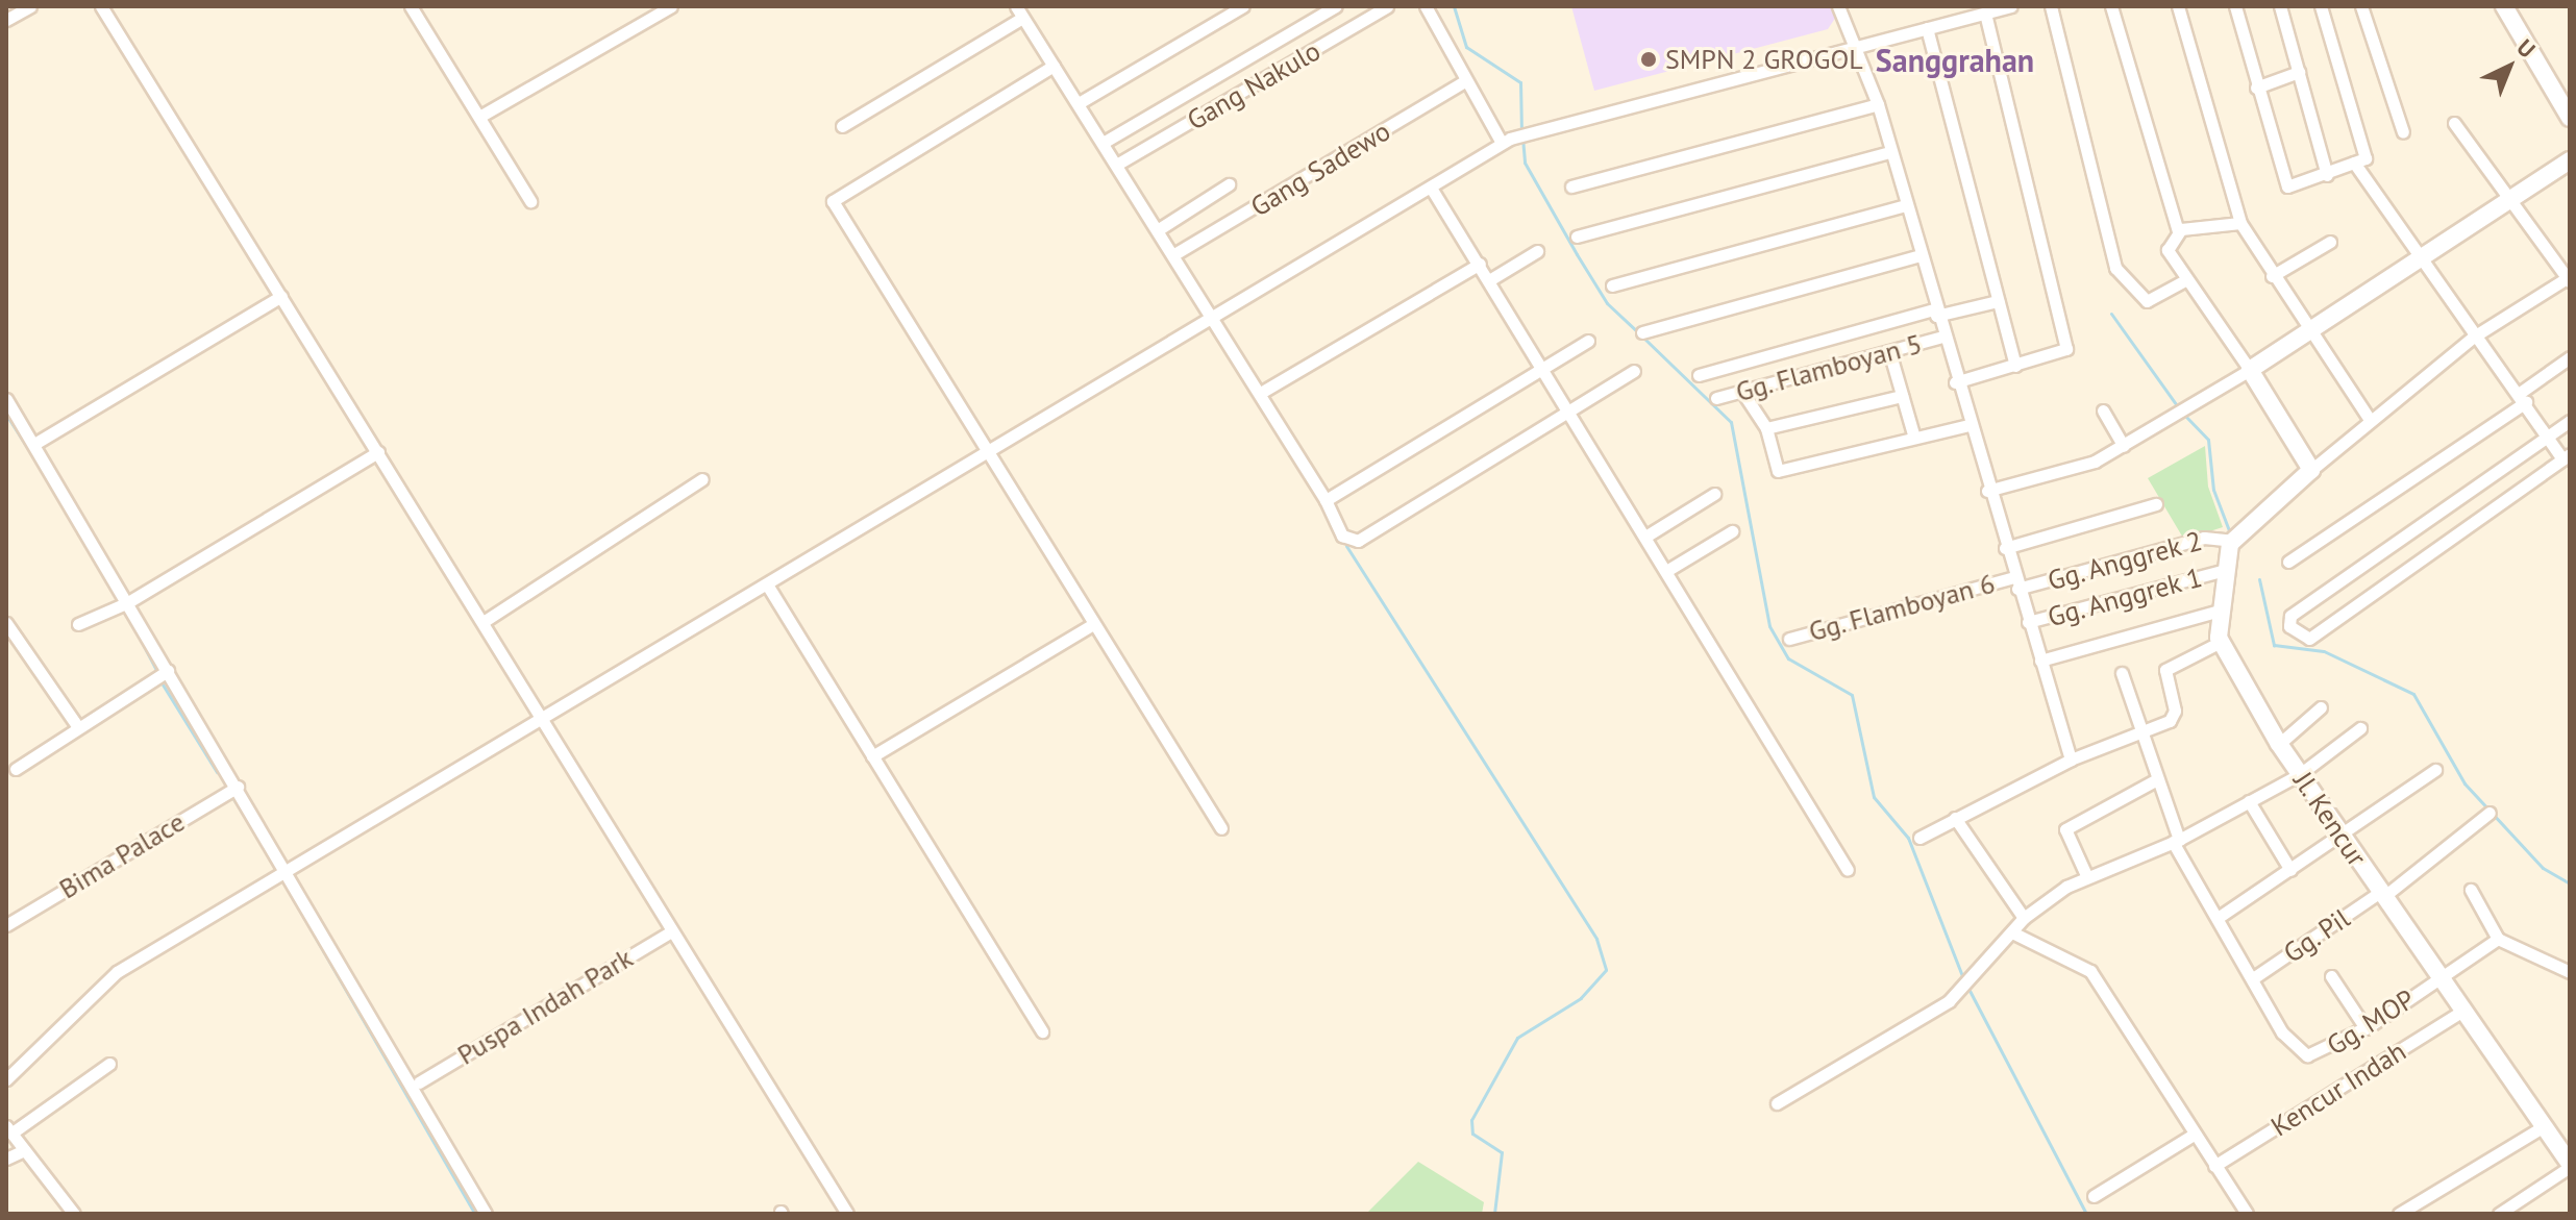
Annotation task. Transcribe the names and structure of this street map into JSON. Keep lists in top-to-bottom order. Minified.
{"streets":{"street":["Gang Nakulo","Gang Sadewo","Gg. Flamboyan 5","Gg. Anggrek 2","Gg. Anggrek 1","Gg. Flamboyan 6","Jl. Kencur","Bima Palace","Gg. Pil","Puspa Indah Park","Gg. MOP","Kencur Indah"]},"crossings":[["Gg. Anggrek 2","Gg. Flamboyan 6"],["Jl. Kencur","Gg. Pil"],["Jl. Kencur","Gg. MOP"],["Jl. Kencur","Kencur Indah"],["Gg. Pil","Gg. MOP"]],"districts":["Sanggrahan"],"places":["SMPN 2 GROGOL"],"north":"top right"}
